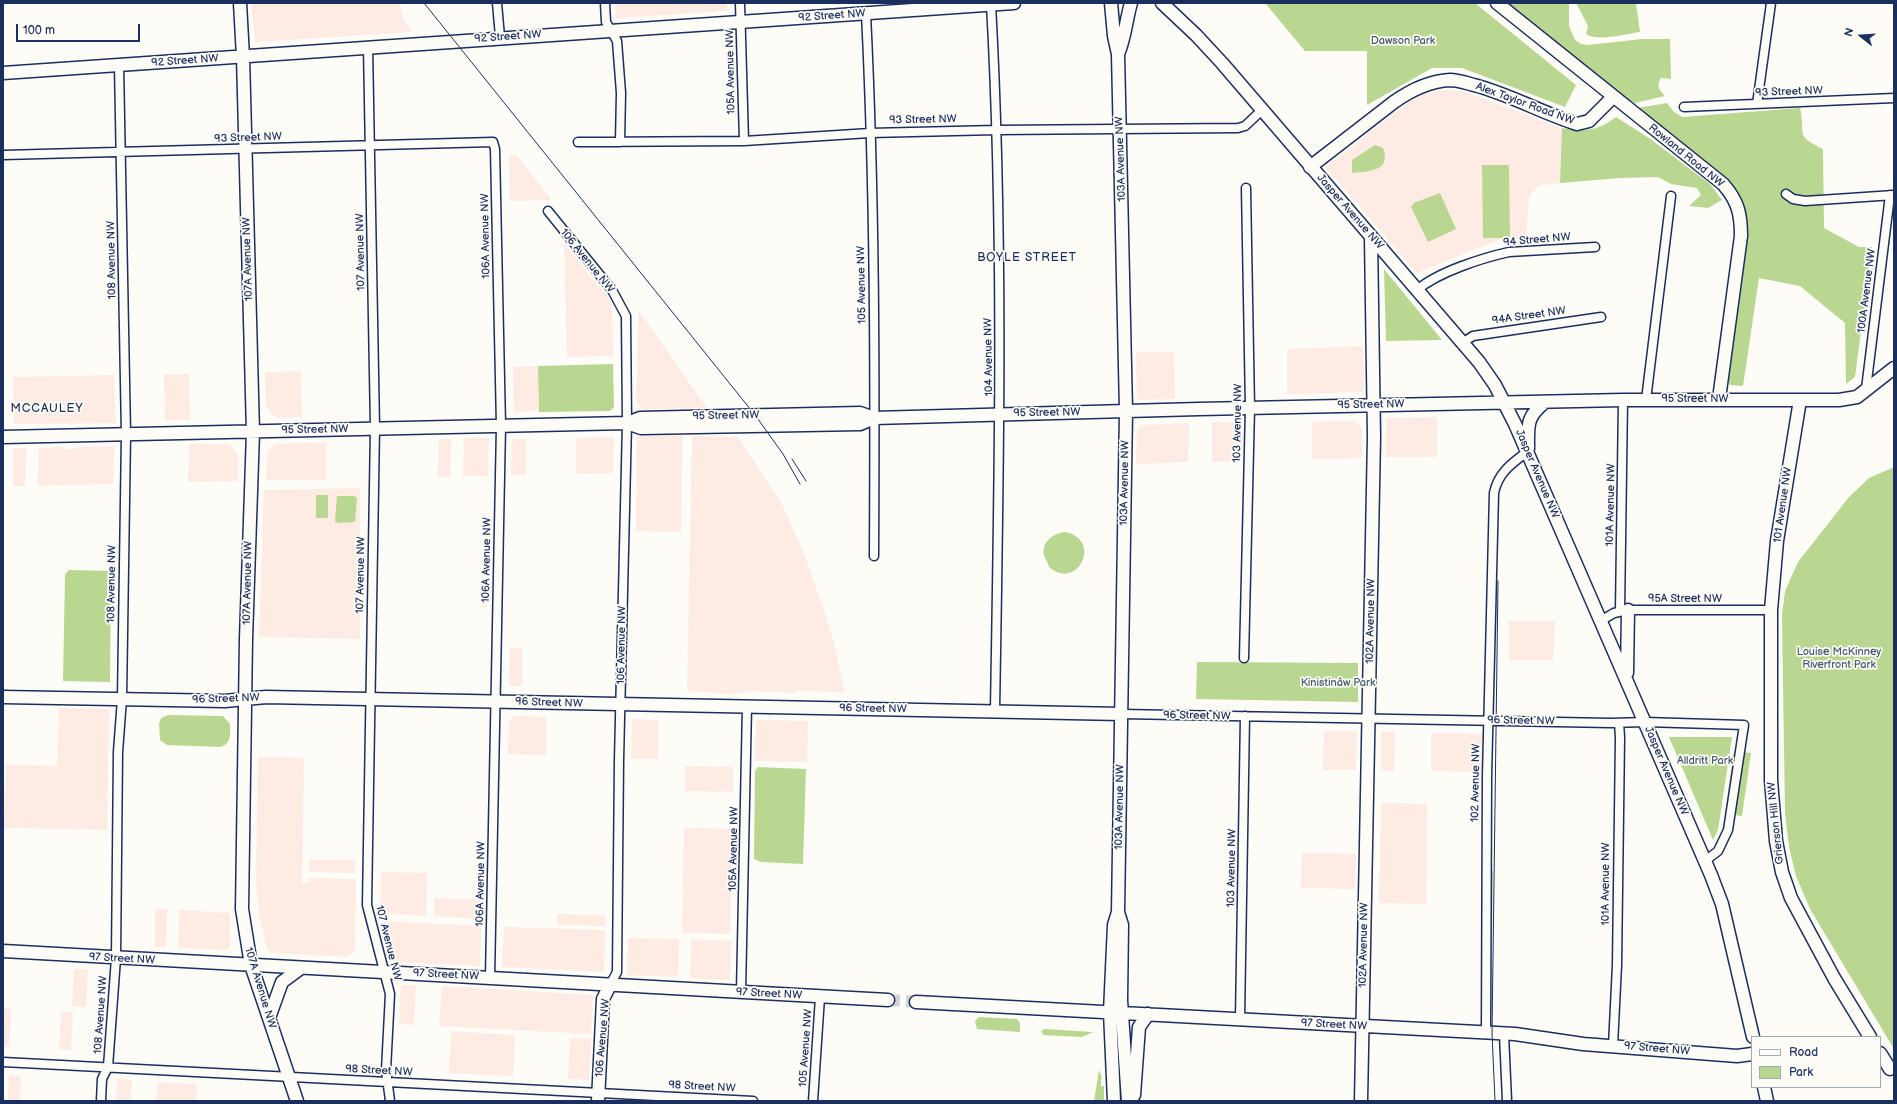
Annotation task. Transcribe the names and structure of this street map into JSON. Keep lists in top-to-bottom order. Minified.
{"streets":{"main road":["92 Street NW","Alex Taylor Road NW","Rowland Road NW","103A Avenue NW","Jasper Avenue NW","107A Avenue NW","106 Avenue NW","95 Street NW","101 Avenue NW","102A Avenue NW","96 Street NW","Grierson Hill NW","97 Street NW"],"street":["105A Avenue NW","93 Street NW","106A Avenue NW","94 Street NW","107 Avenue NW","108 Avenue NW","105 Avenue NW","100A Avenue NW","94A Street NW","104 Avenue NW","103 Avenue NW","101A Avenue NW","95A Street NW","102 Avenue NW","98 Street NW"]},"crossings":[["92 Street NW","105A Avenue NW"],["92 Street NW","107 Avenue NW"],["92 Street NW","107A Avenue NW"],["92 Street NW","108 Avenue NW"],["92 Street NW","105 Avenue NW"],["92 Street NW","104 Avenue NW"],["105A Avenue NW","93 Street NW"],["105A Avenue NW","96 Street NW"],["105A Avenue NW","97 Street NW"],["93 Street NW","103A Avenue NW"],["93 Street NW","Jasper Avenue NW"],["93 Street NW","106A Avenue NW"],["93 Street NW","107 Avenue NW"],["93 Street NW","107A Avenue NW"],["93 Street NW","108 Avenue NW"],["93 Street NW","105 Avenue NW"],["93 Street NW","104 Avenue NW"],["Alex Taylor Road NW","Rowland Road NW"],["Alex Taylor Road NW","Jasper Avenue NW"],["Rowland Road NW","95 Street NW"],["103A Avenue NW","95 Street NW"],["103A Avenue NW","96 Street NW"],["103A Avenue NW","97 Street NW"],["Jasper Avenue NW","94 Street NW"],["Jasper Avenue NW","94A Street NW"],["Jasper Avenue NW","95 Street NW"],["Jasper Avenue NW","95A Street NW"],["Jasper Avenue NW","102A Avenue NW"],["Jasper Avenue NW","96 Street NW"],["Jasper Avenue NW","102 Avenue NW"],["106A Avenue NW","95 Street NW"],["106A Avenue NW","96 Street NW"],["106A Avenue NW","97 Street NW"],["107 Avenue NW","95 Street NW"],["107 Avenue NW","96 Street NW"],["107 Avenue NW","97 Street NW"],["107 Avenue NW","98 Street NW"],["107A Avenue NW","95 Street NW"],["107A Avenue NW","96 Street NW"],["107A Avenue NW","97 Street NW"],["107A Avenue NW","98 Street NW"],["108 Avenue NW","95 Street NW"],["108 Avenue NW","96 Street NW"],["108 Avenue NW","97 Street NW"],["108 Avenue NW","98 Street NW"],["106 Avenue NW","95 Street NW"],["106 Avenue NW","96 Street NW"],["106 Avenue NW","97 Street NW"],["106 Avenue NW","98 Street NW"],["105 Avenue NW","95 Street NW"],["105 Avenue NW","97 Street NW"],["100A Avenue NW","95 Street NW"],["104 Avenue NW","95 Street NW"],["104 Avenue NW","96 Street NW"],["95 Street NW","103 Avenue NW"],["95 Street NW","101A Avenue NW"],["95 Street NW","101 Avenue NW"],["95 Street NW","102A Avenue NW"],["103 Avenue NW","96 Street NW"],["103 Avenue NW","97 Street NW"],["101A Avenue NW","95A Street NW"],["101A Avenue NW","96 Street NW"],["101A Avenue NW","97 Street NW"],["101 Avenue NW","95A Street NW"],["101 Avenue NW","Grierson Hill NW"],["95A Street NW","Grierson Hill NW"],["102A Avenue NW","96 Street NW"],["102A Avenue NW","97 Street NW"],["96 Street NW","102 Avenue NW"],["102 Avenue NW","97 Street NW"]],"districts":["BOYLE STREET","MCCAULEY"],"parks":["Dawson Park","Louise McKinney Riverfront Park","Kinistinâw Park","Alldritt Park"],"legend":["Road","Park"],"scale_bar":"100 m","north":"left"}
